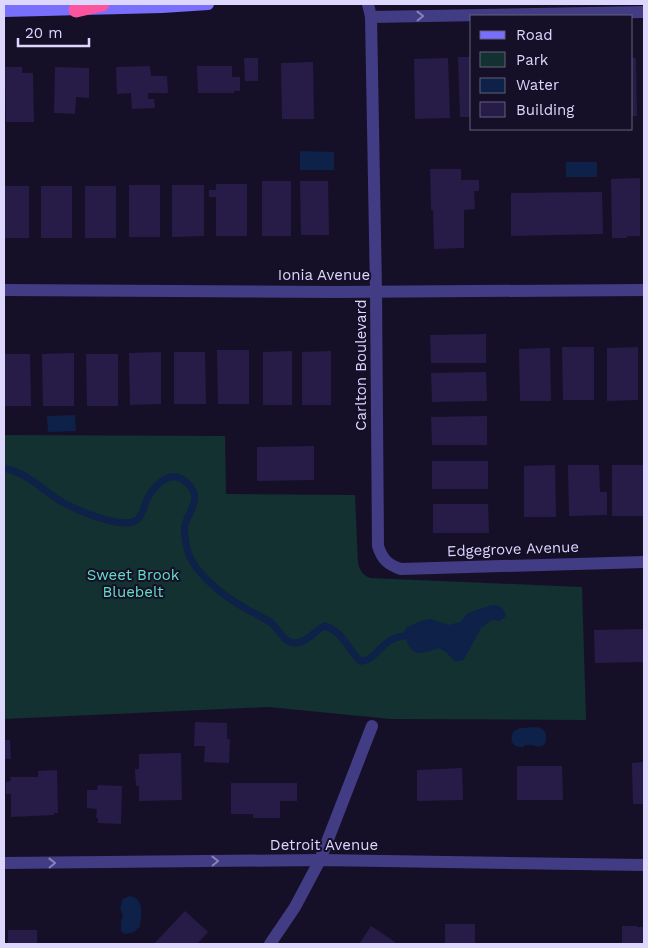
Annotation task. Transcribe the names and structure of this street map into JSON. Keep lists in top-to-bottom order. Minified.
{"streets":{"street":["Ionia Avenue","Carlton Boulevard","Edgegrove Avenue","Detroit Avenue"]},"crossings":[["Ionia Avenue","Carlton Boulevard"],["Carlton Boulevard","Edgegrove Avenue"]],"one_way":["Detroit Avenue"],"parks":["Sweet Brook Bluebelt"],"legend":["Road","Park","Water","Building"],"scale_bar":"20 m"}
